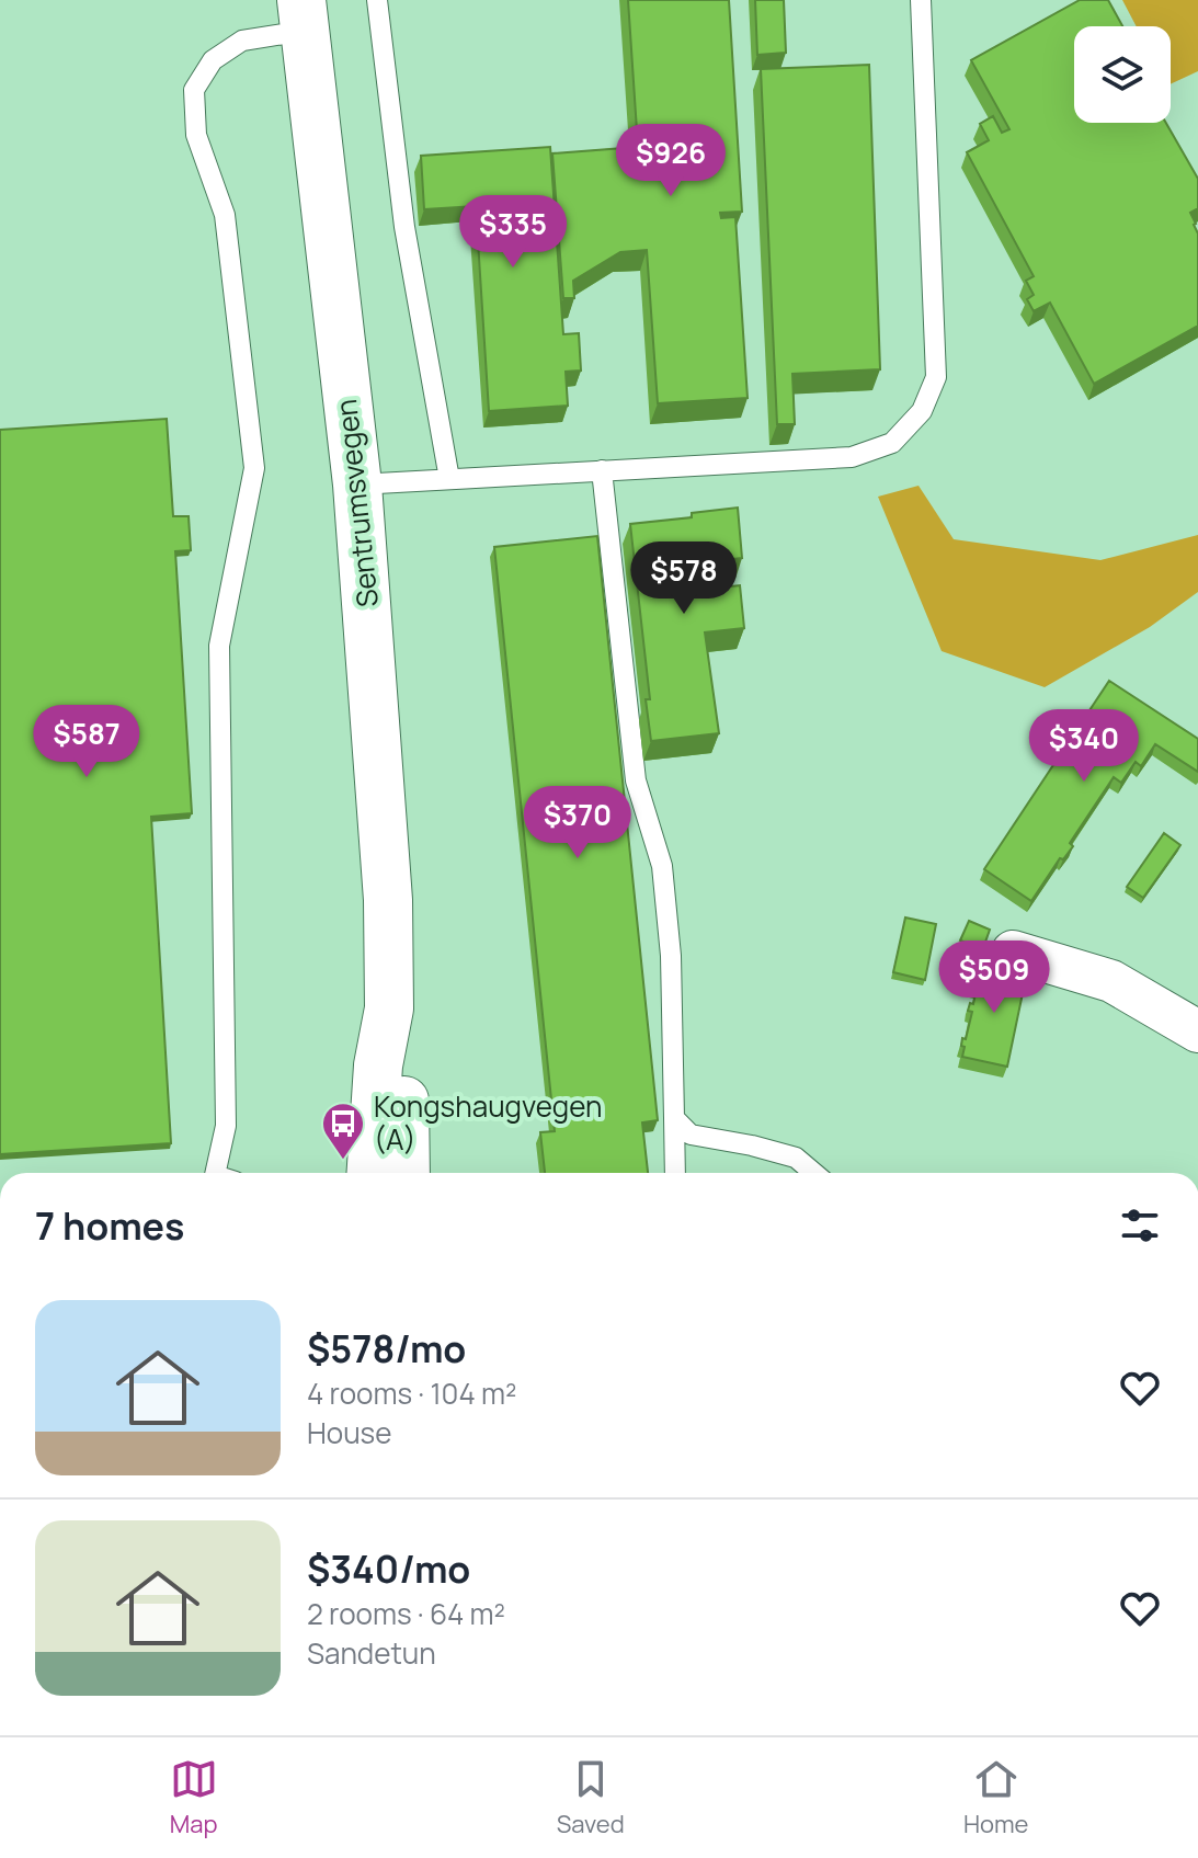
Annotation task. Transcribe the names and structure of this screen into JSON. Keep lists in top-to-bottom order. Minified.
{"streets":{"main road":["Sentrumsvegen"]},"places":{"bus stop":["Kongshaugvegen (A)"]},"page":{"price":["$926","$335","$578","$587","$340","$370","$509"],"heading":"7 homes","list":[{"name":"$578/mo","note":"4 rooms · 104 m² · House"},{"name":"$340/mo","note":"2 rooms · 64 m² · Sandetun"}],"tabs":["Map","Saved","Home"]}}
